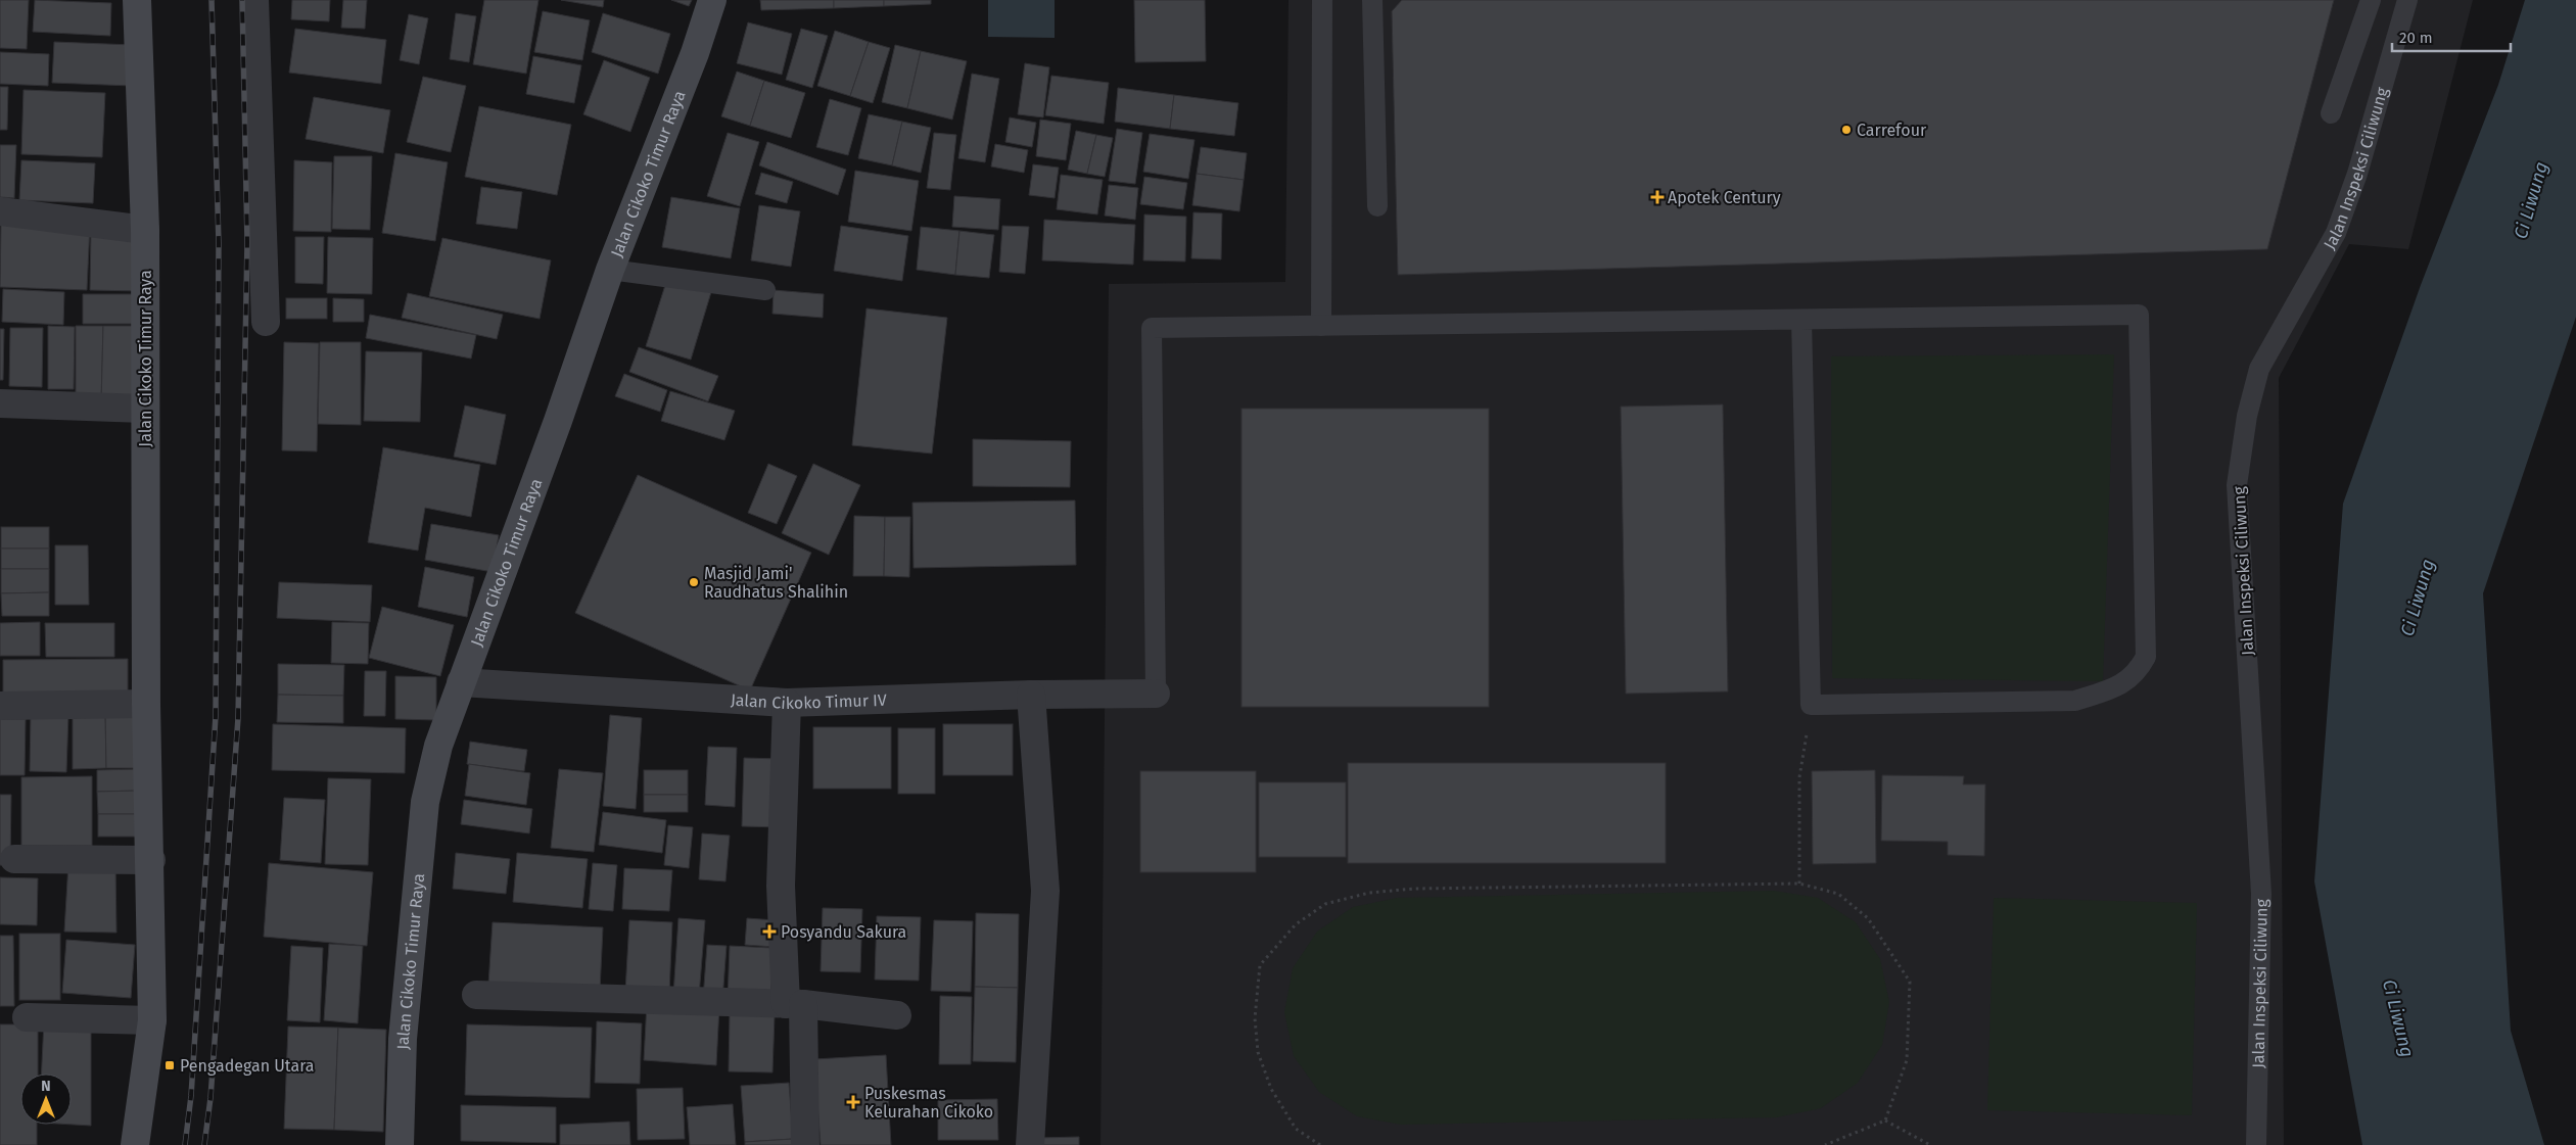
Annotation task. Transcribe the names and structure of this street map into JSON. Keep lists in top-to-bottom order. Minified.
{"streets":{"street":["Jalan Cikoko Timur Raya","Jalan Cikoko Timur IV"],"lane":["Jalan Inspeksi Ciliwung"]},"crossings":[["Jalan Cikoko Timur Raya","Jalan Cikoko Timur IV"]],"water":["Ci Liwung"],"places":{"other":["Carrefour","Masjid Jami' Raudhatus Shalihin"],"health":["Apotek Century","Posyandu Sakura","Puskesmas Kelurahan Cikoko"],"transit":["Pengadegan Utara"]},"scale_bar":"20 m","north":"top"}
